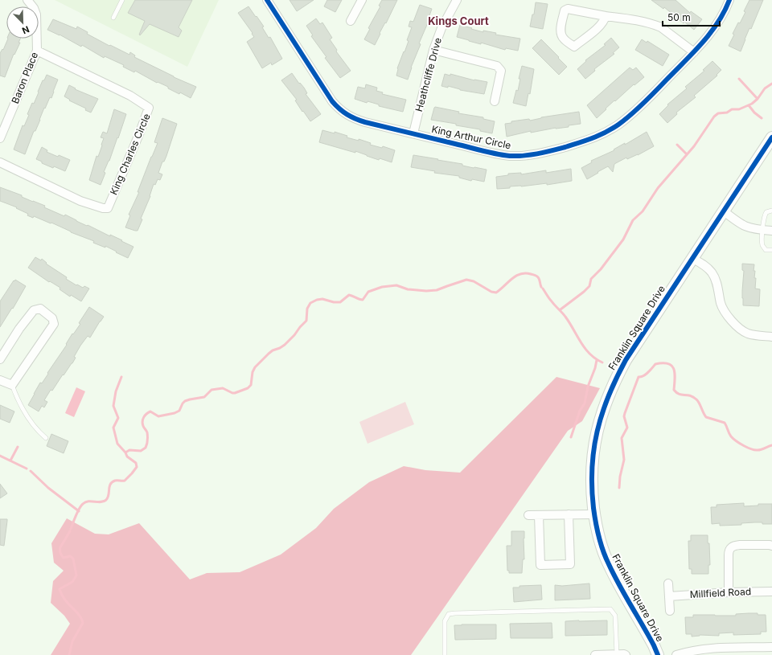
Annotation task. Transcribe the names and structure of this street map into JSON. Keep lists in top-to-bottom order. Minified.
{"streets":{"street":["Heathcliffe Drive","Baron Place","King Arthur Circle","King Charles Circle","Franklin Square Drive","Millfield Road"]},"crossings":[["Heathcliffe Drive","King Arthur Circle"],["Baron Place","King Charles Circle"]],"districts":["Kings Court"],"scale_bar":"50 m","north":"bottom right"}
